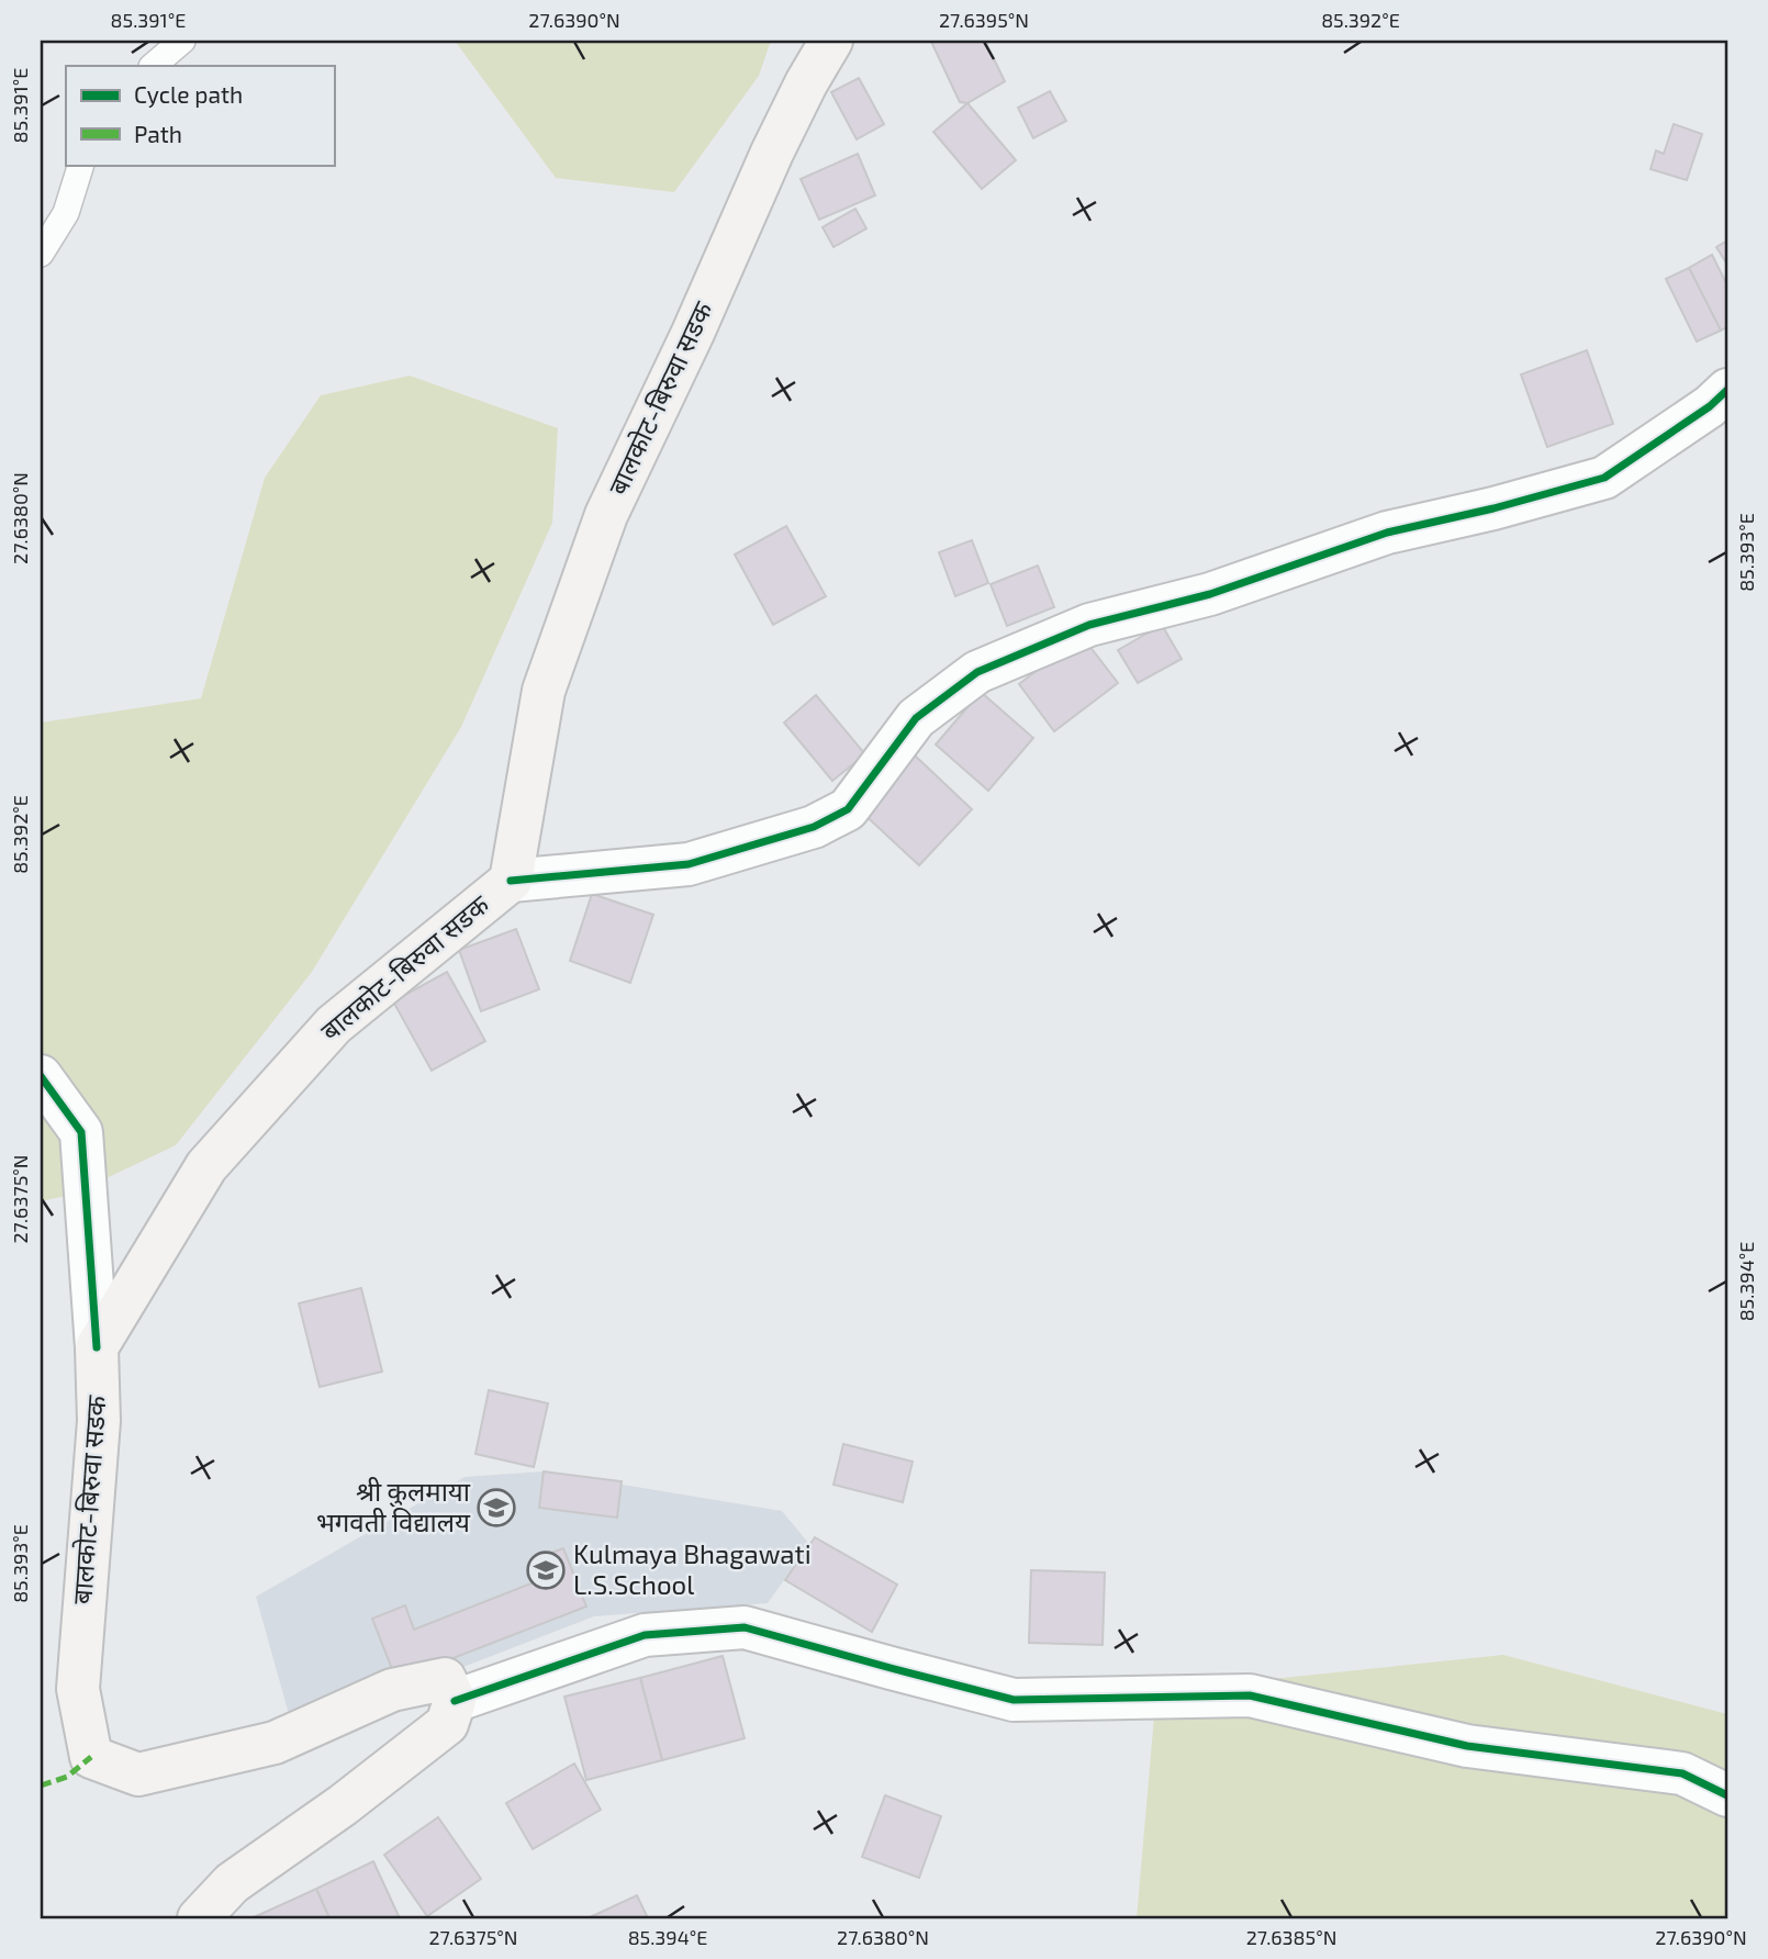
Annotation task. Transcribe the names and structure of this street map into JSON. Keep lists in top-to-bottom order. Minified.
{"streets":{"main road":["बालकोट-बिरुवा सडक"]},"places":{"school or university":["श्री कुलमाया भगवती विद्यालय","Kulmaya Bhagawati L.S.School"]},"legend":["Cycle path","Path"],"coordinates":["85.391°E","27.6390°N","27.6395°N","85.392°E","27.6380°N","85.393°E","27.6375°N","85.394°E","27.6385°N"]}
